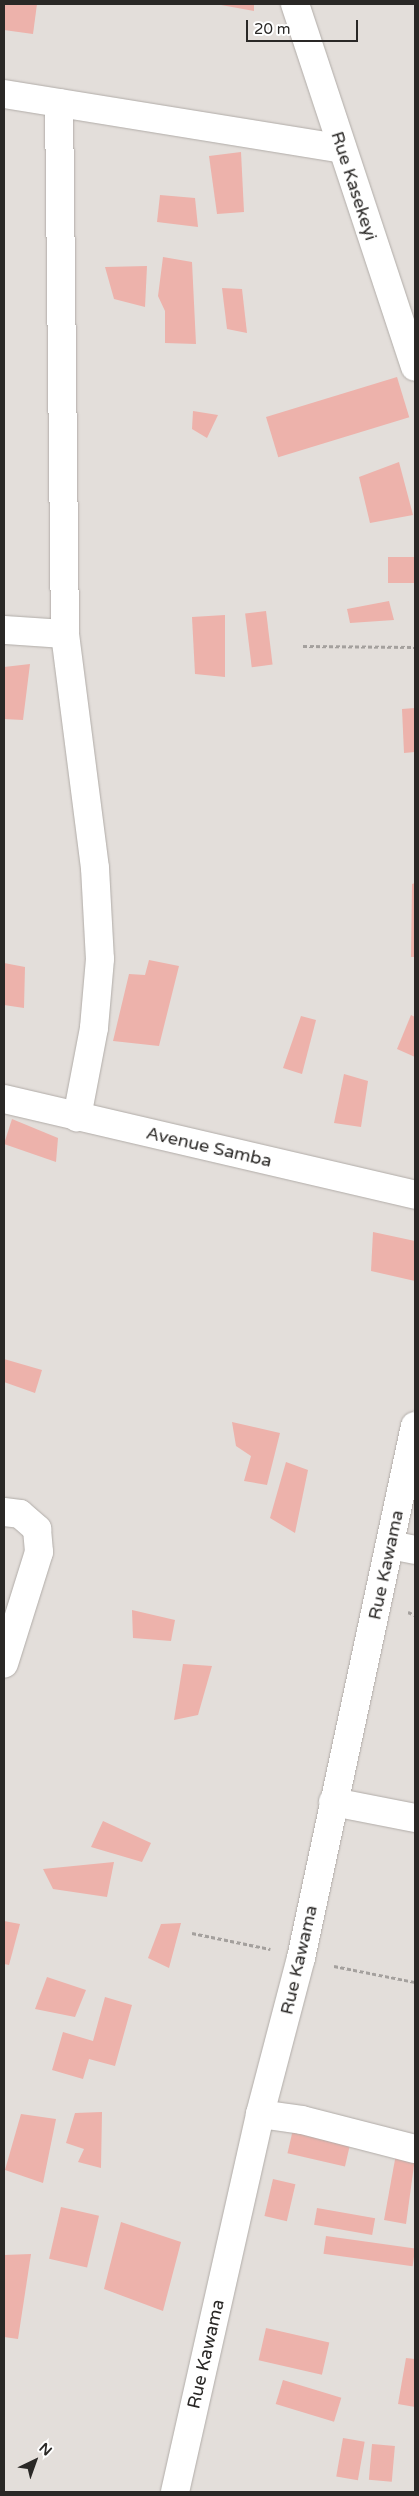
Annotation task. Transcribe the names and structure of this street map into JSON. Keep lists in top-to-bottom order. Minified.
{"streets":{"street":["Rue Kasekeyi","Avenue Samba","Rue Kawama"]},"scale_bar":"20 m","north":"top right"}
